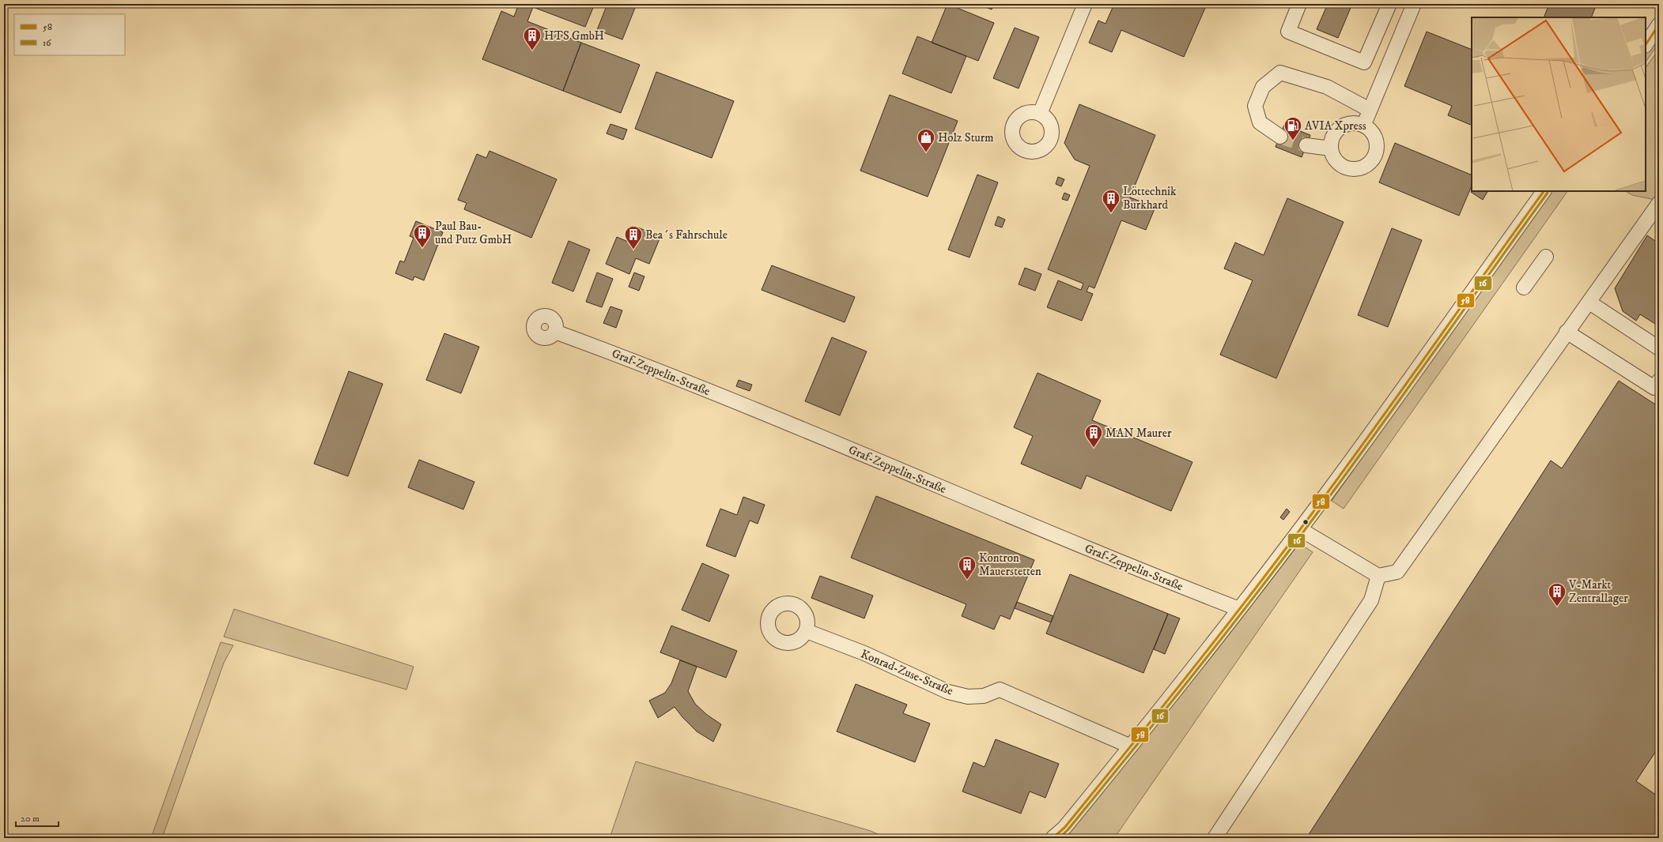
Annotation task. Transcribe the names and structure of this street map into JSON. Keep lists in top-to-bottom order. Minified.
{"streets":{"street":["Graf-Zeppelin-Straße","Konrad-Zuse-Straße"]},"places":{"building":["HTS GmbH","Löttechnik Burkhard","Paul Bau- und Putz GmbH","Bea´s Fahrschule","MAN Maurer","Kontron Mauerstetten","V-Markt Zentrallager"],"fuel station":["AVIA Xpress"],"shop":["Holz Sturm"]},"lines":["transit line 58","transit line 16"],"legend":["58","16"],"scale_bar":"20 m"}
